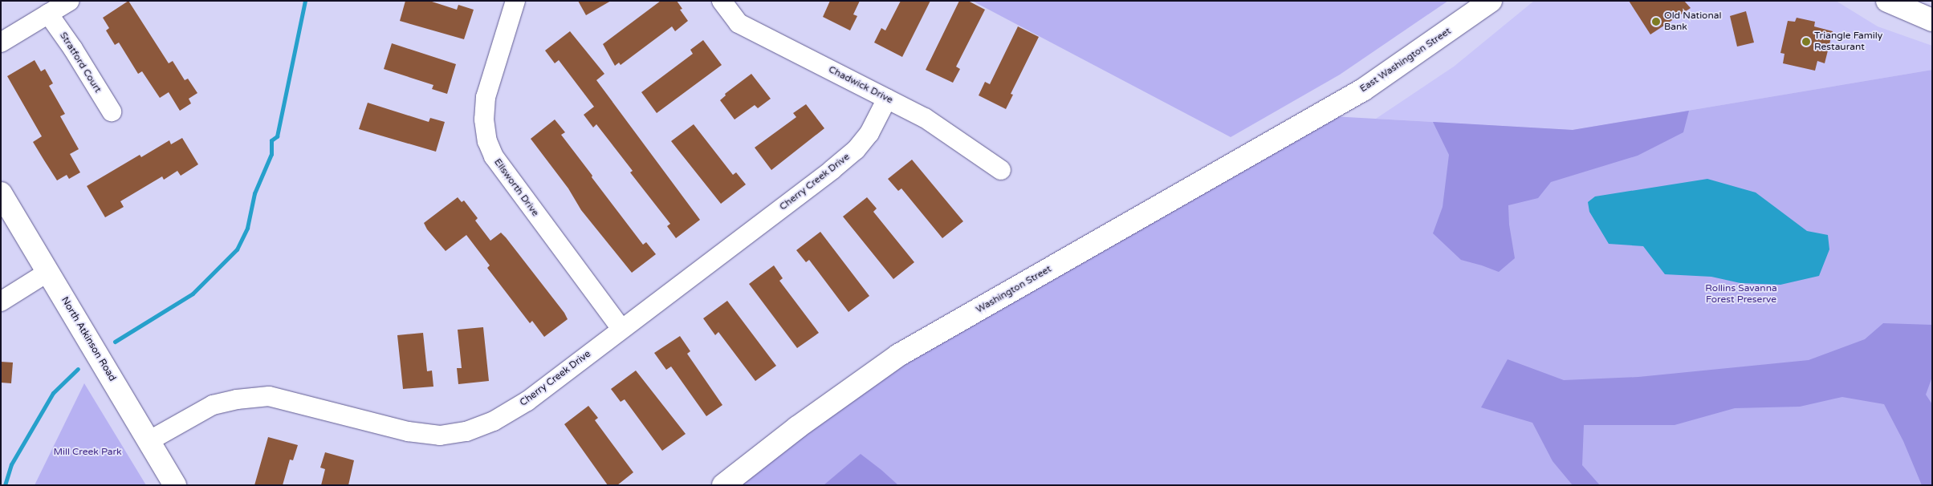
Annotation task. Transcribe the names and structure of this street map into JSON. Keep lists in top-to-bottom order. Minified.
{"streets":{"main road":["East Washington Street","Washington Street","North Atkinson Road"],"street":["Stratford Court","Chadwick Drive","Cherry Creek Drive","Ellsworth Drive"]},"crossings":[["East Washington Street","Washington Street"],["Chadwick Drive","Cherry Creek Drive"],["Cherry Creek Drive","Ellsworth Drive"],["Cherry Creek Drive","North Atkinson Road"]],"parks":["Rollins Savanna Forest Preserve","Mill Creek Park"],"places":["Old National Bank","Triangle Family Restaurant"]}
